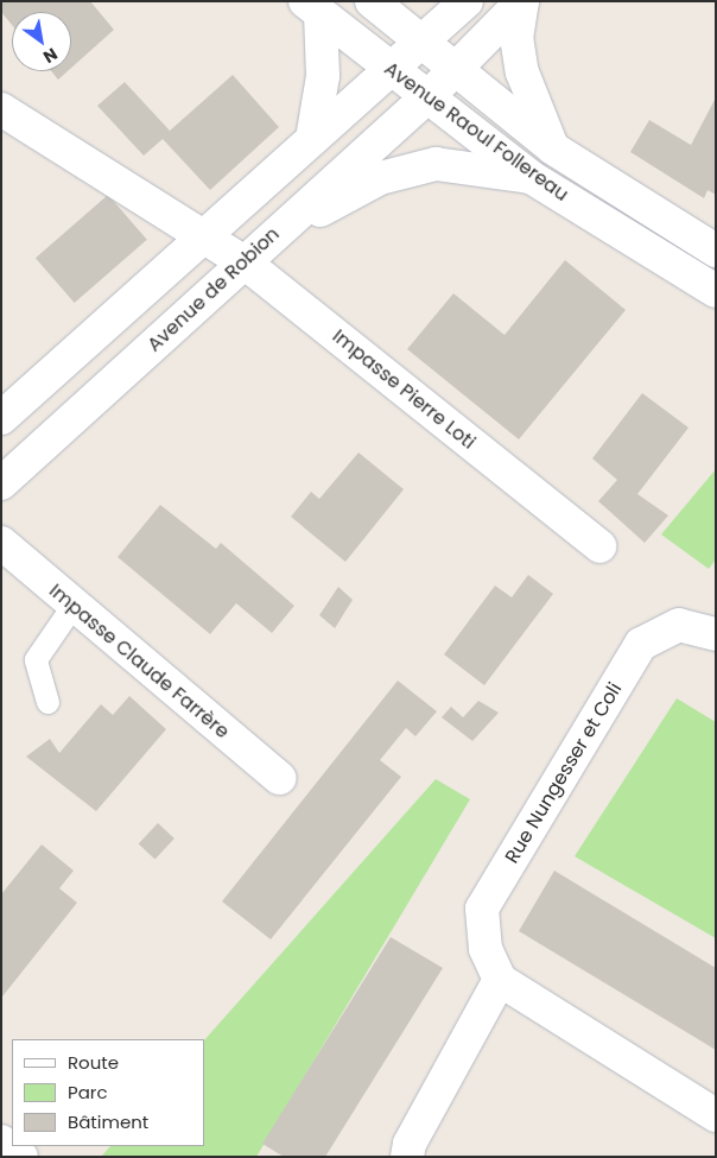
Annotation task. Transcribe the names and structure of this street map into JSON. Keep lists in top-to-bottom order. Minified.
{"streets":{"main road":["Avenue Raoul Follereau","Avenue de Robion","Impasse Pierre Loti","Impasse Claude Farrère","Rue Nungesser et Coli"]},"crossings":[["Avenue Raoul Follereau","Avenue de Robion"],["Avenue de Robion","Impasse Pierre Loti"]],"legend":["Route","Parc","Bâtiment"],"north":"bottom right"}
